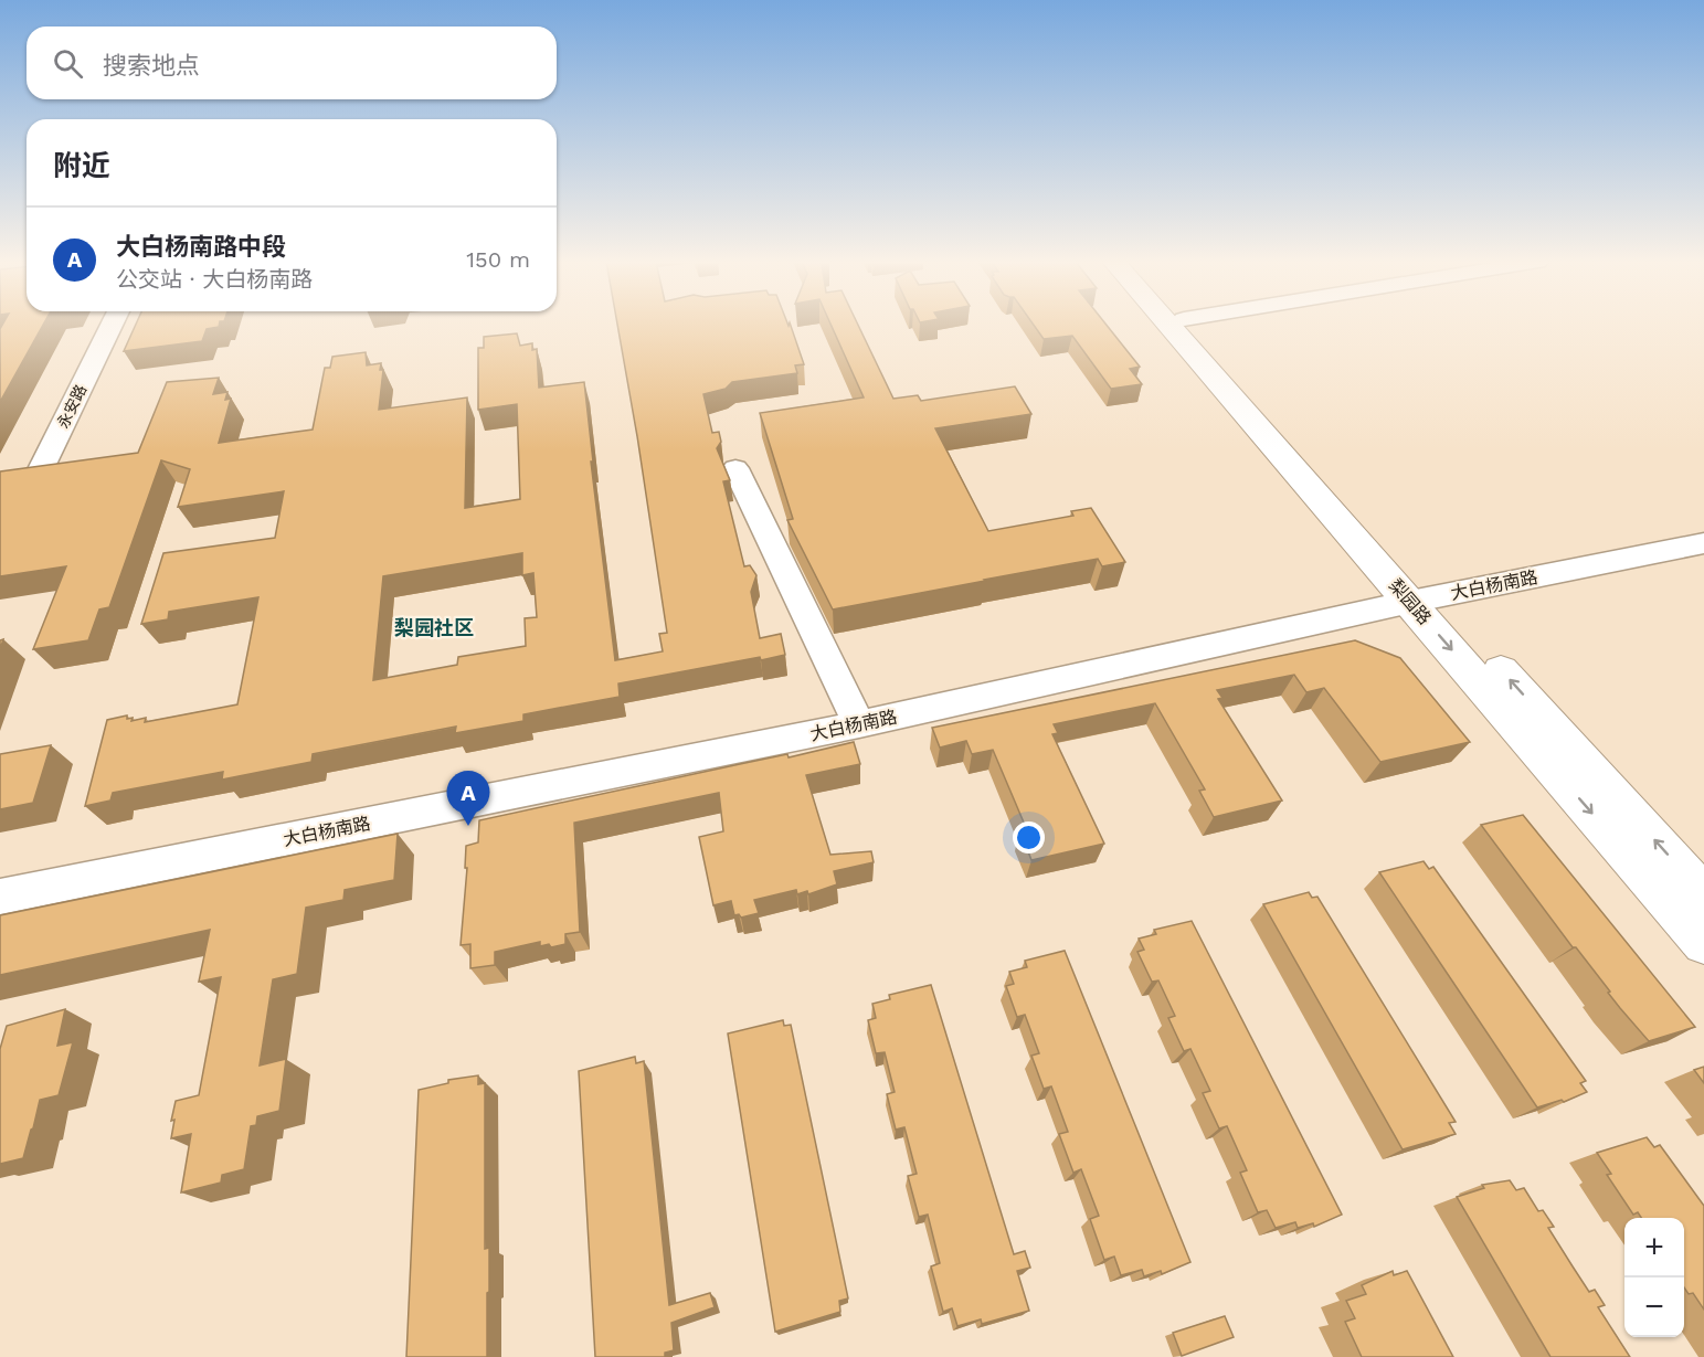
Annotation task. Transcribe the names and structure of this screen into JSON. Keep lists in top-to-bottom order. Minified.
{"streets":{"main road":["梨园路"],"street":["永安路","大白杨南路"]},"crossings":[["大白杨南路","梨园路"]],"districts":["梨园社区"],"page":{"search":"搜索地点","heading":"附近","list":[{"mark":"A","name":"大白杨南路中段","note":"公交站 · 大白杨南路","value":"150 m"}],"pins":"A","map_buttons":["+","−"]}}
